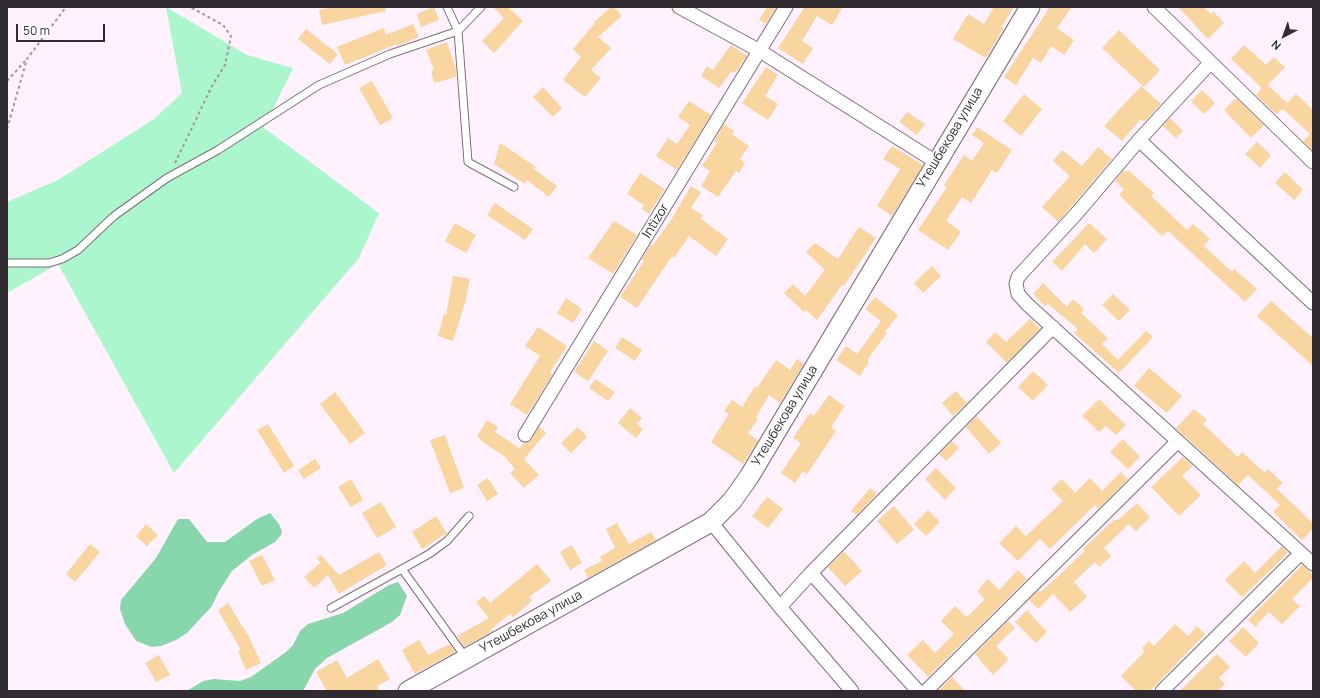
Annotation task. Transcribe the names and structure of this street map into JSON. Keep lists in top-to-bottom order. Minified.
{"streets":{"main road":["Утешбекова улица"],"street":["Intizor"]},"scale_bar":"50 m","north":"bottom left"}
